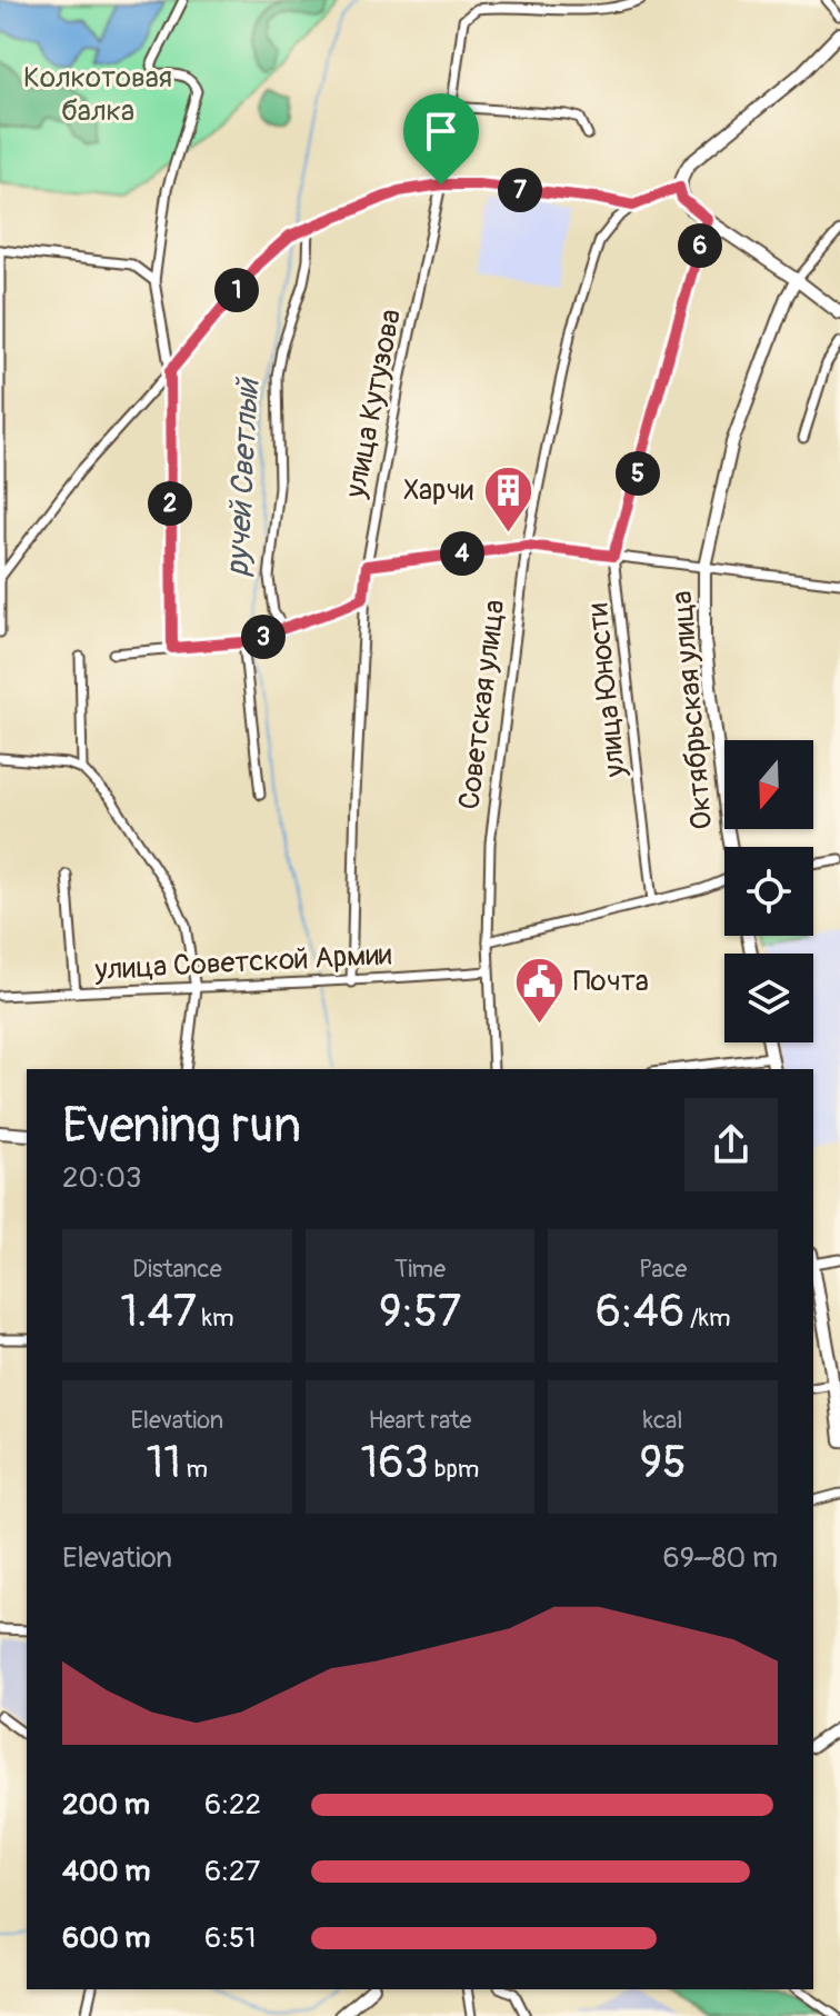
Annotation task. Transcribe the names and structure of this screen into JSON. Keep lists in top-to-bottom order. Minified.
{"streets":{"street":["улица Кутузова","улица Юности","Советская улица","Октябрьская улица","улица Советской Армии"]},"crossings":[["улица Кутузова","улица Советской Армии"],["Советская улица","улица Советской Армии"]],"water":["ручей Светлый"],"parks":["Колкотовая балка"],"places":{"building":["Харчи"],"public building":["Почта"]},"north":"bottom","page":{"pins":["7","6","1","5","2","4","3"],"heading":["Evening run","20:03"],"stats":[["Distance","1.47 km"],["Time","9:57"],["Pace","6:46 /km"],["Elevation","11 m"],["Heart rate","163 bpm"],["kcal","95"]],"chart":["Elevation","69–80 m"],"list":[{"name":"200 m","note":"6:22"},{"name":"400 m","note":"6:27"},{"name":"600 m","note":"6:51"}]}}
